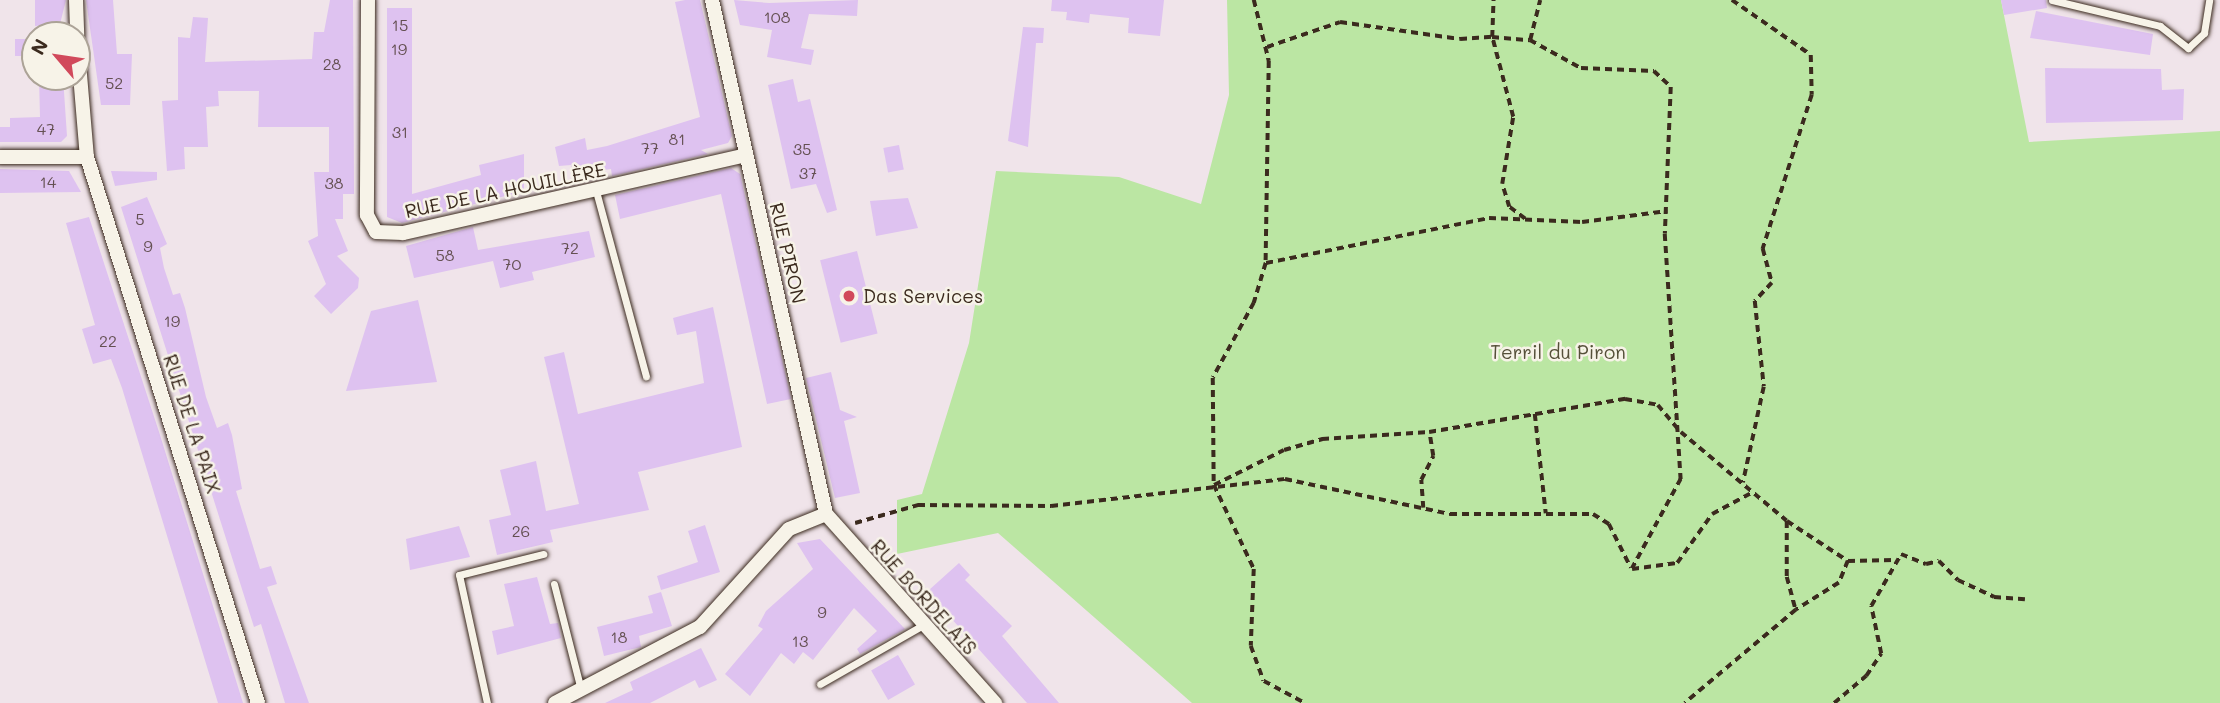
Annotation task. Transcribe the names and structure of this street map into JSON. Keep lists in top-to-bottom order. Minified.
{"streets":{"street":["RUE DE LA HOUILLÈRE","RUE PIRON","RUE DE LA PAIX","RUE BORDELAIS"]},"crossings":[["RUE DE LA HOUILLÈRE","RUE PIRON"],["RUE PIRON","RUE BORDELAIS"]],"parks":["Terril du Piron"],"places":["Das Services"],"house_numbers":["108","15","19","28","52","47","31","81","77","35","37","14","38","5","9","72","58","70","19","22","26","9","18","13"],"north":"top left"}
